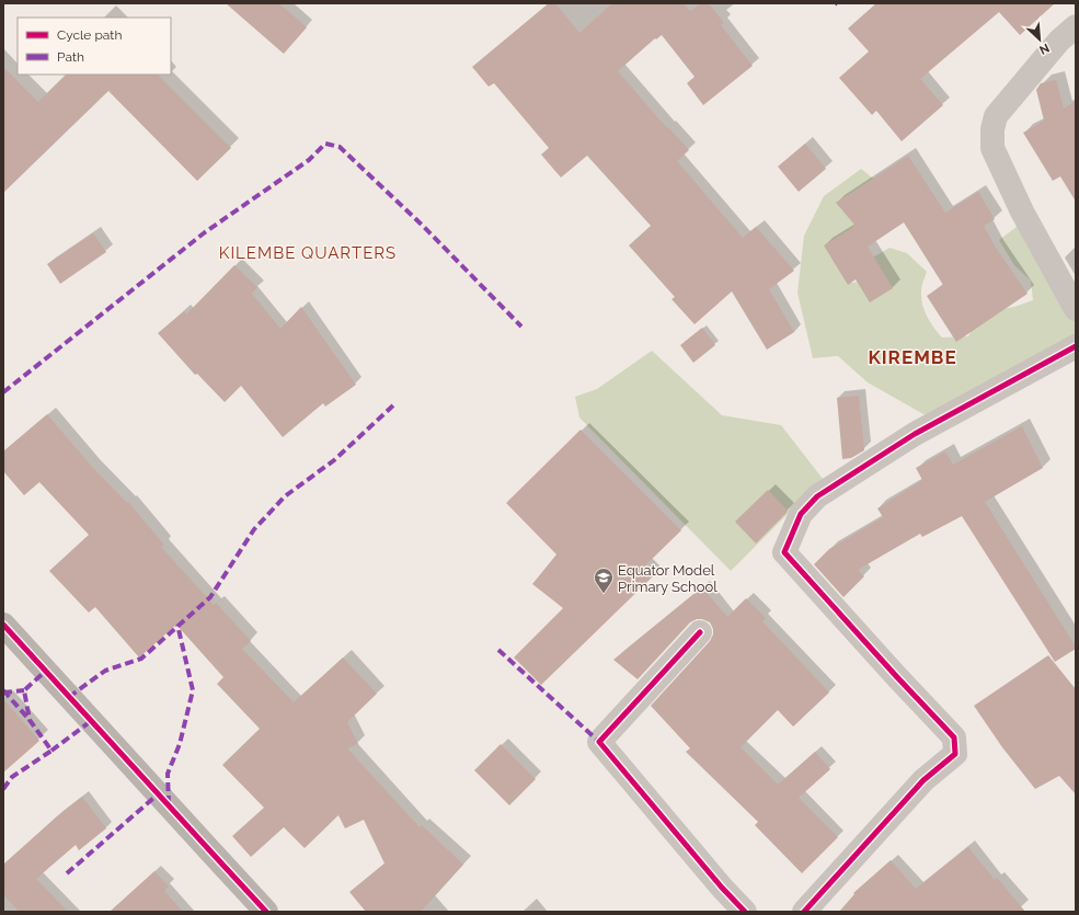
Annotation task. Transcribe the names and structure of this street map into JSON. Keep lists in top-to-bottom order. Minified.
{"districts":["KILEMBE QUARTERS","KIREMBE"],"places":{"school or university":["Equator Model Primary School"]},"legend":["Cycle path","Path"],"north":"bottom right"}
